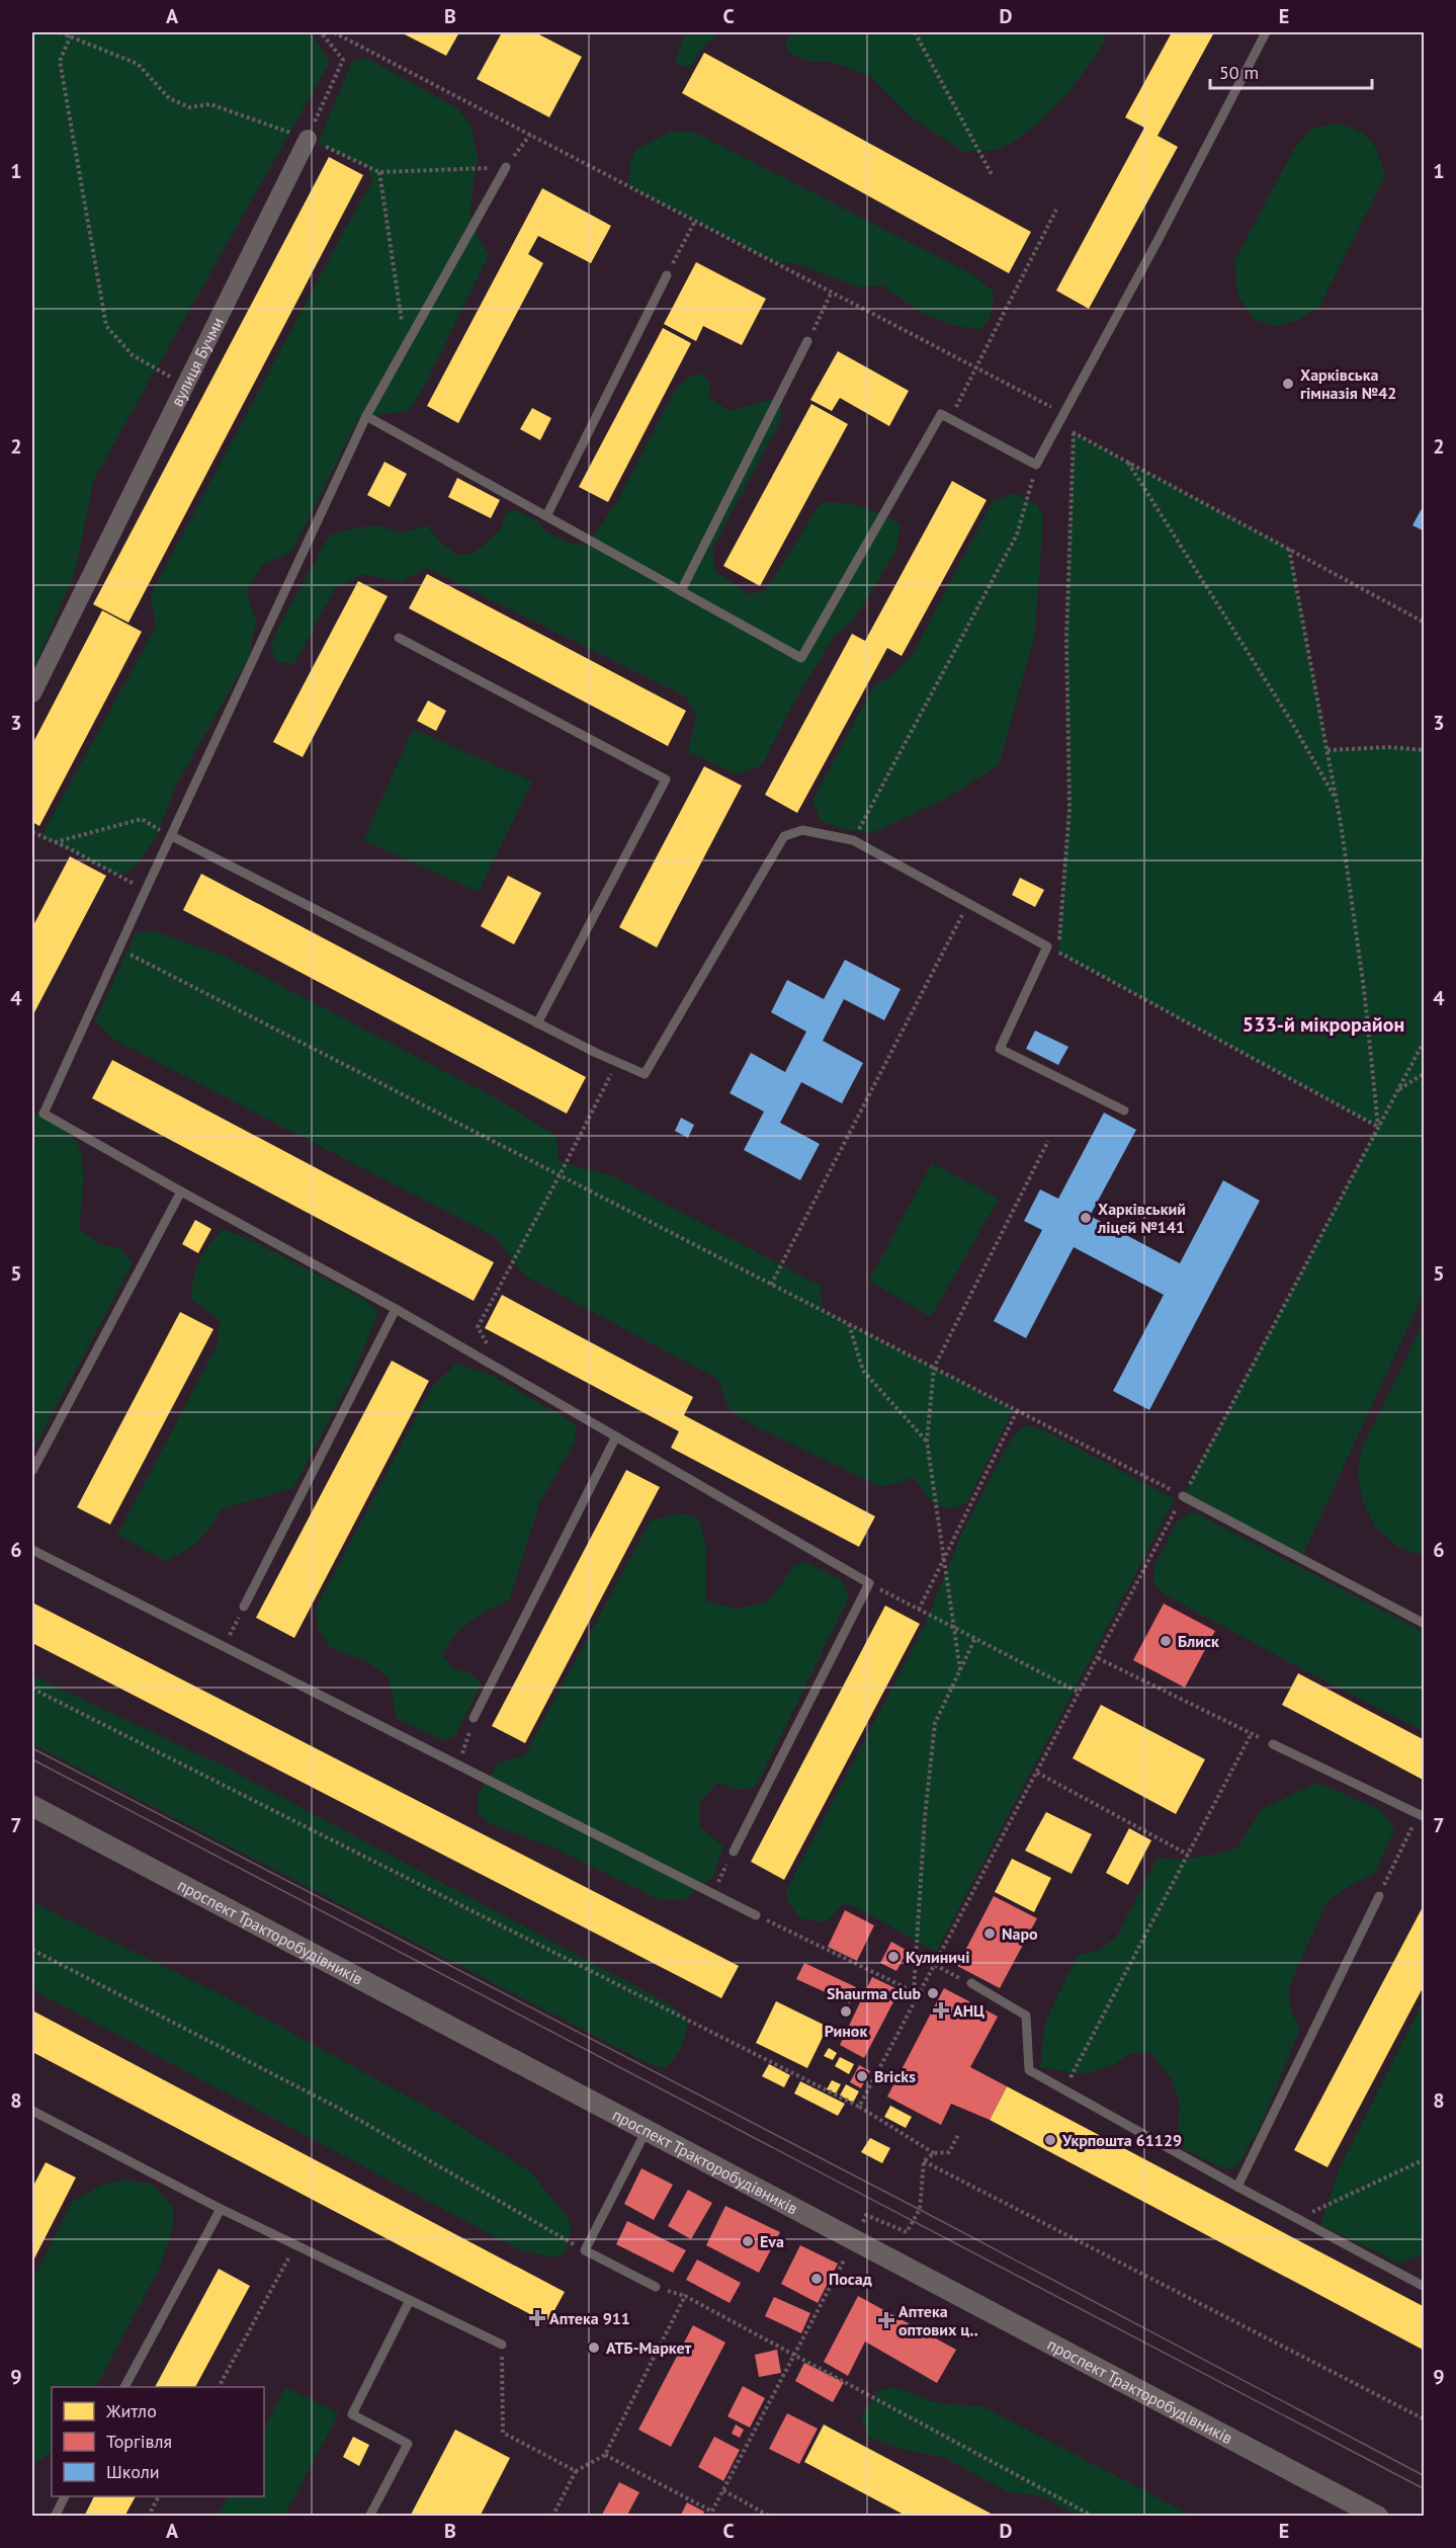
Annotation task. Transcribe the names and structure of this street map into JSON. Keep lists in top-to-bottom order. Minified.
{"streets":{"street":["вулиця Бучми","проспект Тракторобудівників"]},"districts":["533-й мікрорайон"],"places":{"other":["Харківська гімназія №42","Харківський ліцей №141","Блиск","Napo","Кулиничі","Shaurma club","Ринок","Bricks","Укрпошта 61129","Eva","Посад","АТБ-Маркет"],"health":["АНЦ","Аптека 911","Аптека оптових ц‥"]},"legend":["Житло","Торгівля","Школи"],"scale_bar":"50 m","grid":{"columns":["A","B","C","D","E"],"rows":["1","2","3","4","5","6","7","8","9"]}}
